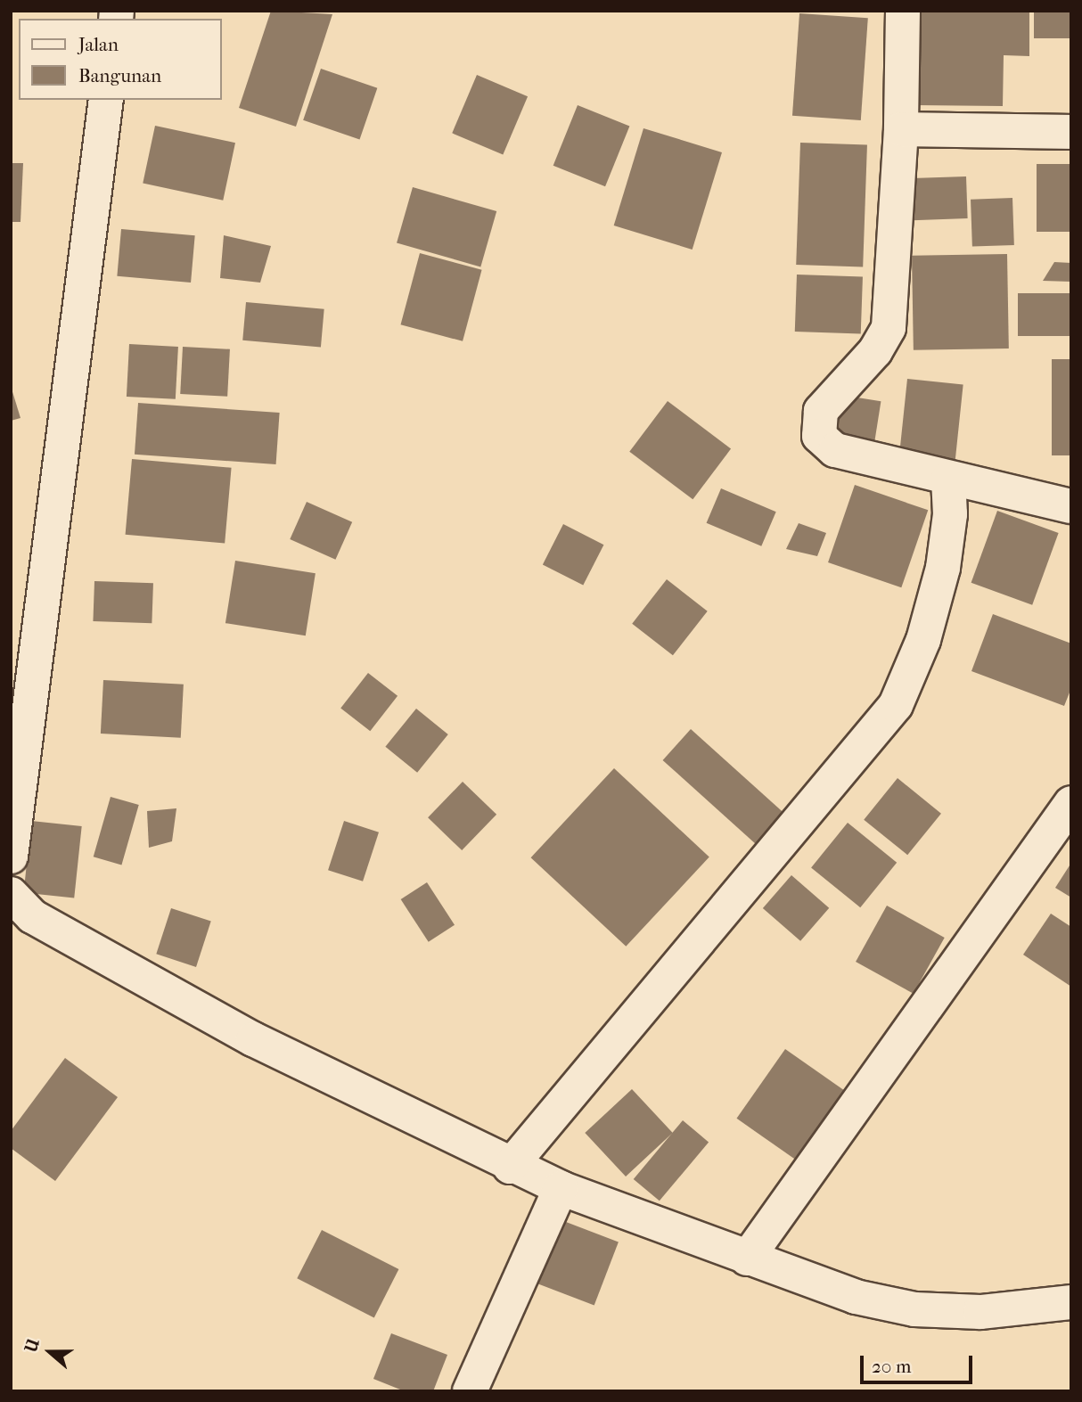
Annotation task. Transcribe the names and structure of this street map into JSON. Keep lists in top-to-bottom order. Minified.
{"legend":["Jalan","Bangunan"],"scale_bar":"20 m","north":"left"}
